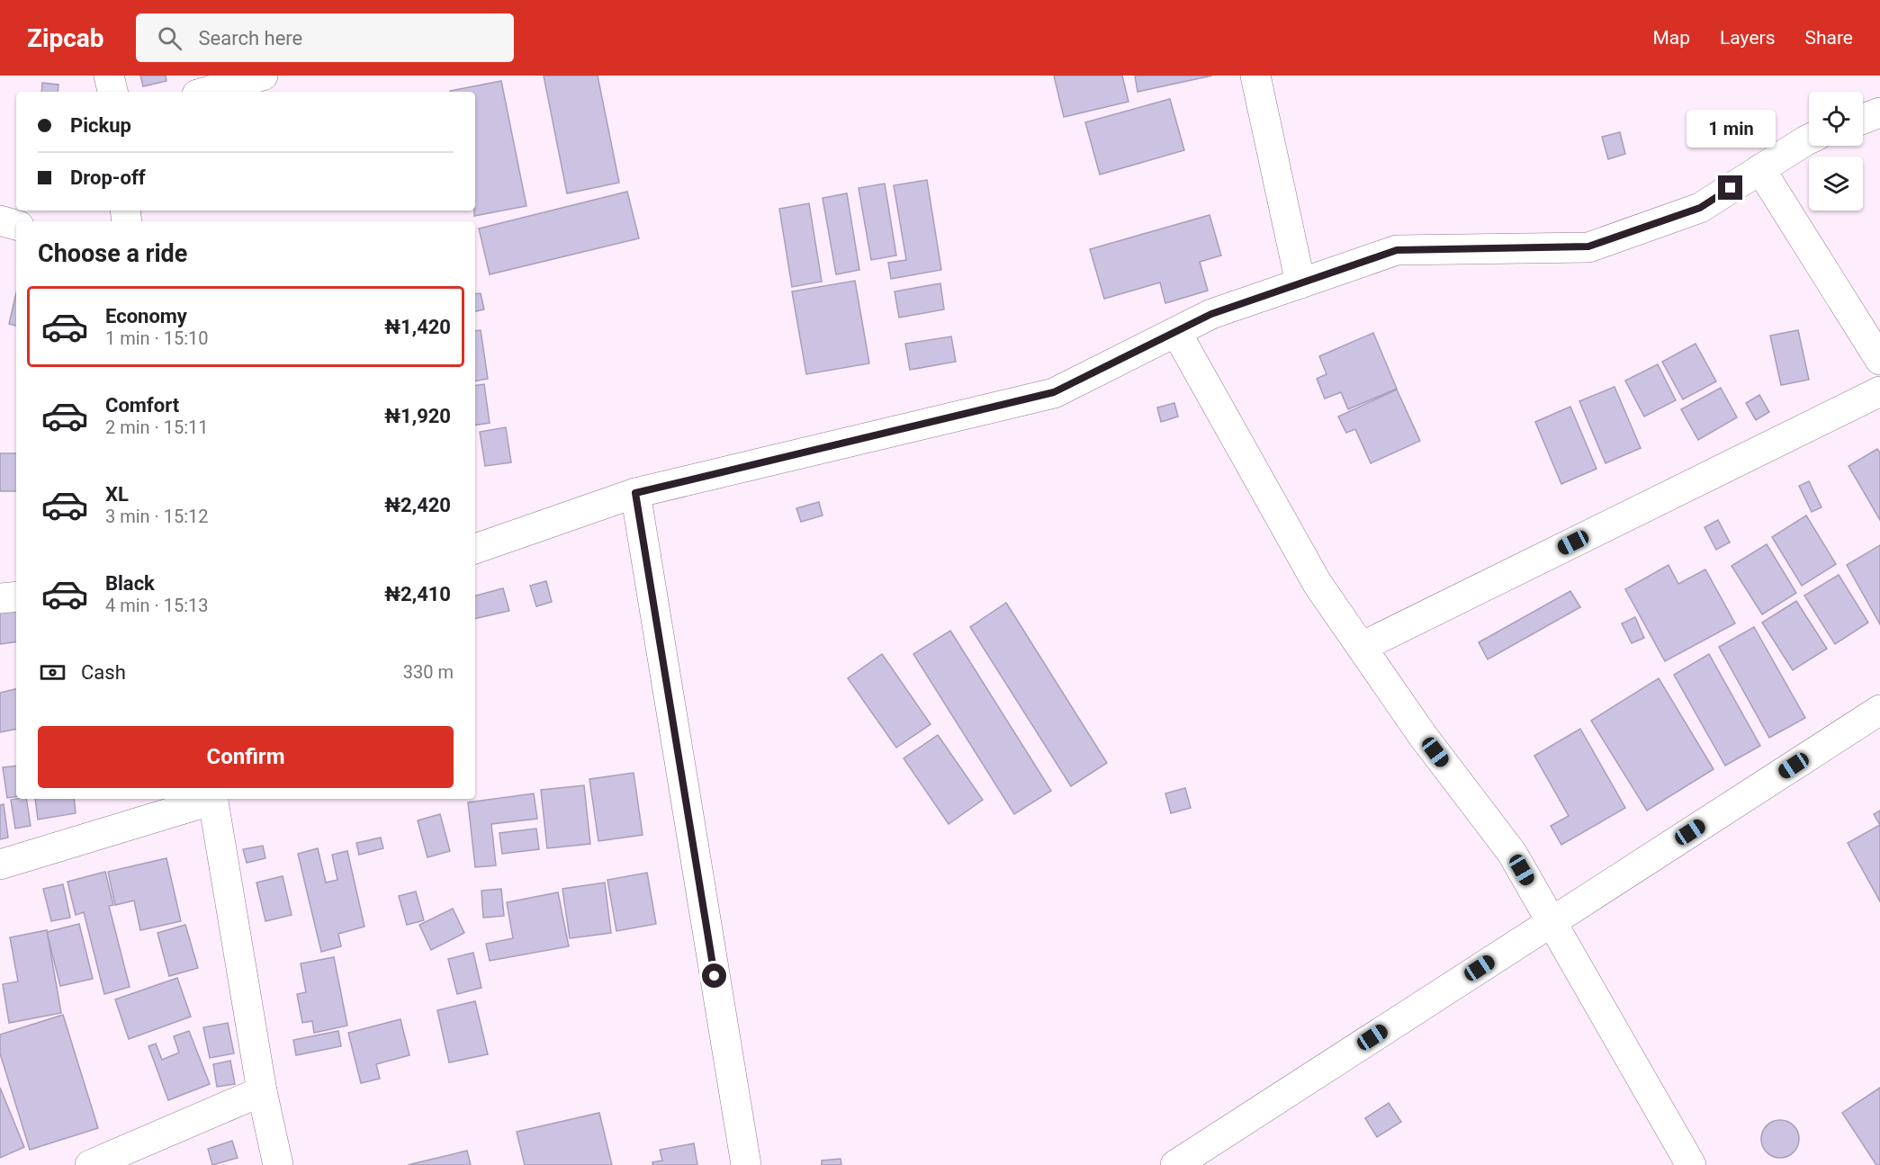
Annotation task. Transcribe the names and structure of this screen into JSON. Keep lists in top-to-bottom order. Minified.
{"page":{"header":"Zipcab","search":"Search here","nav":["Map","Layers","Share"],"banner":["Pickup","Drop-off"],"bubble":"1 min","heading":"Choose a ride","list":[{"name":"Economy","note":"1 min · 15:10","value":"₦1,420"},{"name":"Comfort","note":"2 min · 15:11","value":"₦1,920"},{"name":"XL","note":"3 min · 15:12","value":"₦2,420"},{"name":"Black","note":"4 min · 15:13","value":"₦2,410"}],"pay":["Cash","330 m"],"buttons":"Confirm"}}
